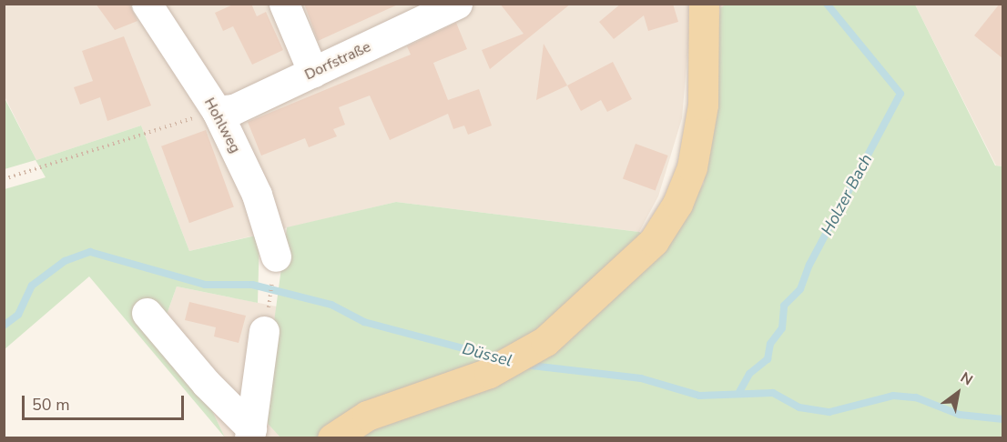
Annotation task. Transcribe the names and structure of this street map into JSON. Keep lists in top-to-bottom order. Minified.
{"streets":{"street":["Dorfstraße","Hohlweg"]},"crossings":[["Dorfstraße","Hohlweg"]],"water":["Holzer Bach","Düssel"],"scale_bar":"50 m","north":"top right"}
